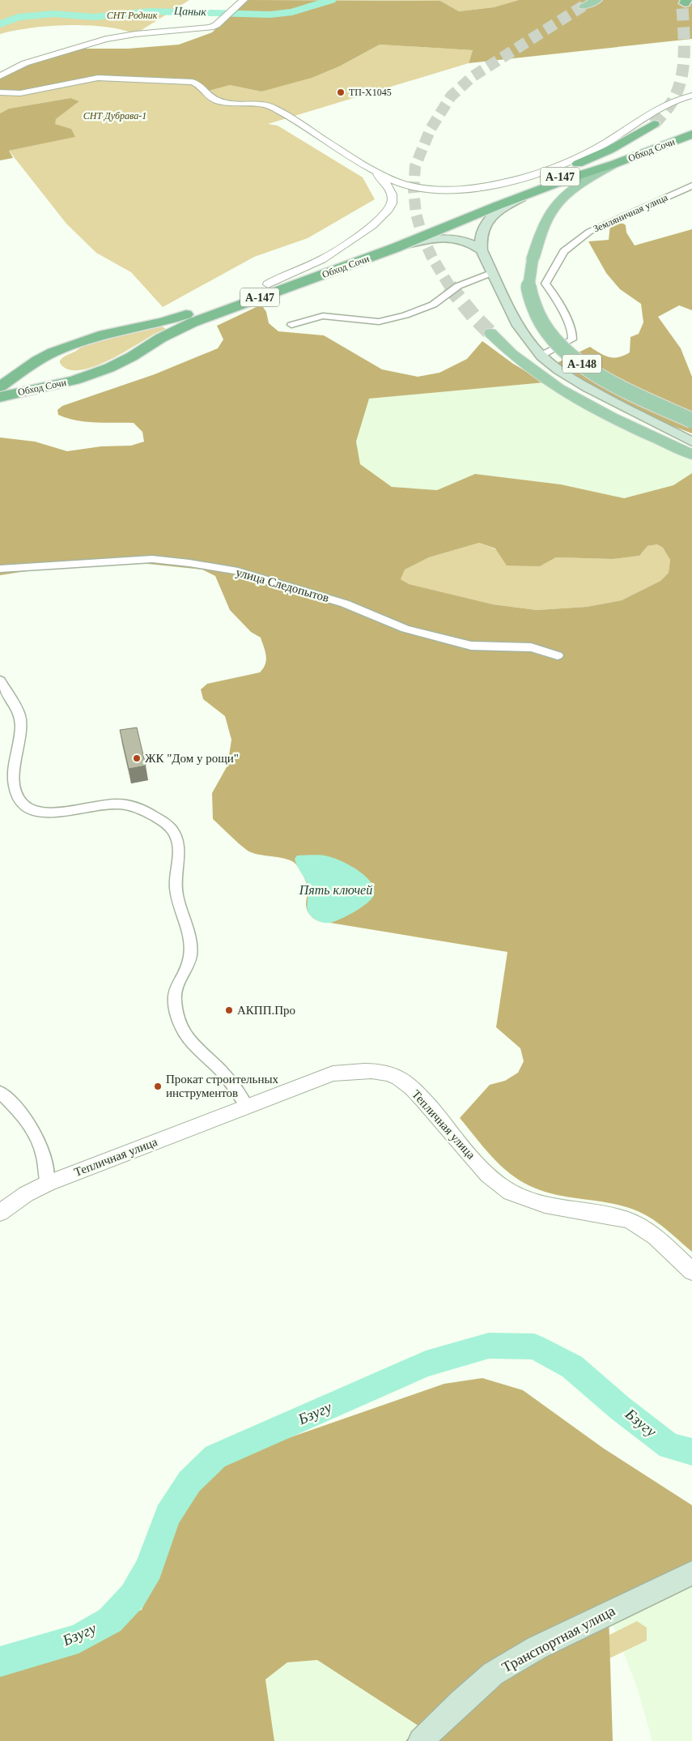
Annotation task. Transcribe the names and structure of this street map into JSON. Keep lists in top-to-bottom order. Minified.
{"streets":{"highway":["Обход Сочи","А-147"],"main road":["А-148","Транспортная улица"],"street":["Земляничная улица","улица Следопытов","Тепличная улица"]},"crossings":[["Обход Сочи","А-147"],["Обход Сочи","А-148"]],"water":["Цанык","Пять ключей","Бзугу"],"parks":["СНТ Родник","СНТ Дубрава-1"],"places":["ТП-Х1045","ЖК \"Дом у рощи\"","АКПП.Про","Прокат строительных инструментов"]}
